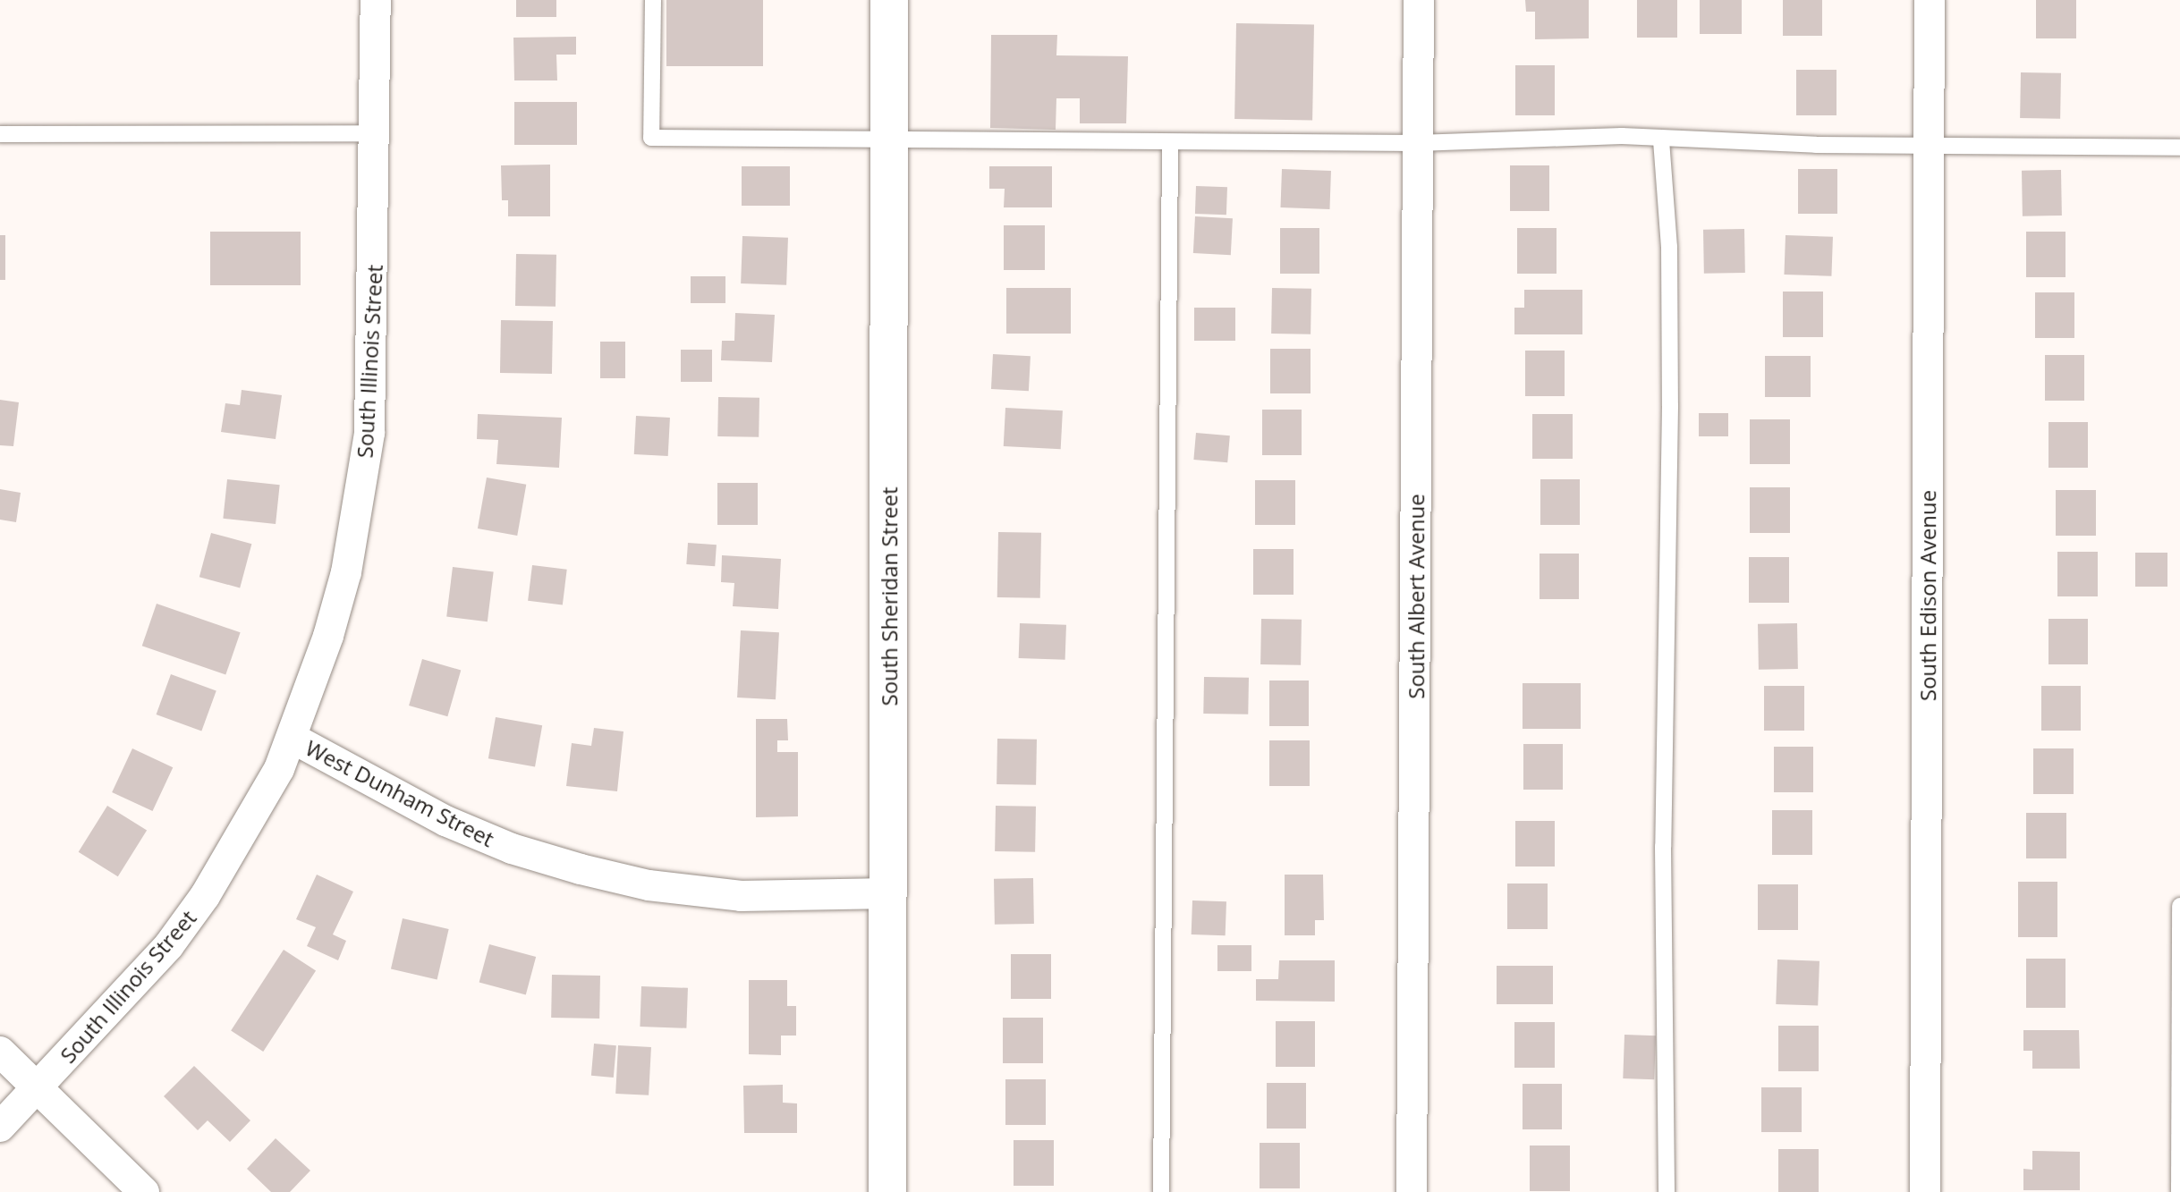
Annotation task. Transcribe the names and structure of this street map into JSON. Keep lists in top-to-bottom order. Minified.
{"streets":{"street":["South Illinois Street","South Edison Avenue","South Sheridan Street","South Albert Avenue","West Dunham Street"]},"crossings":[["South Illinois Street","West Dunham Street"],["South Sheridan Street","West Dunham Street"]]}
